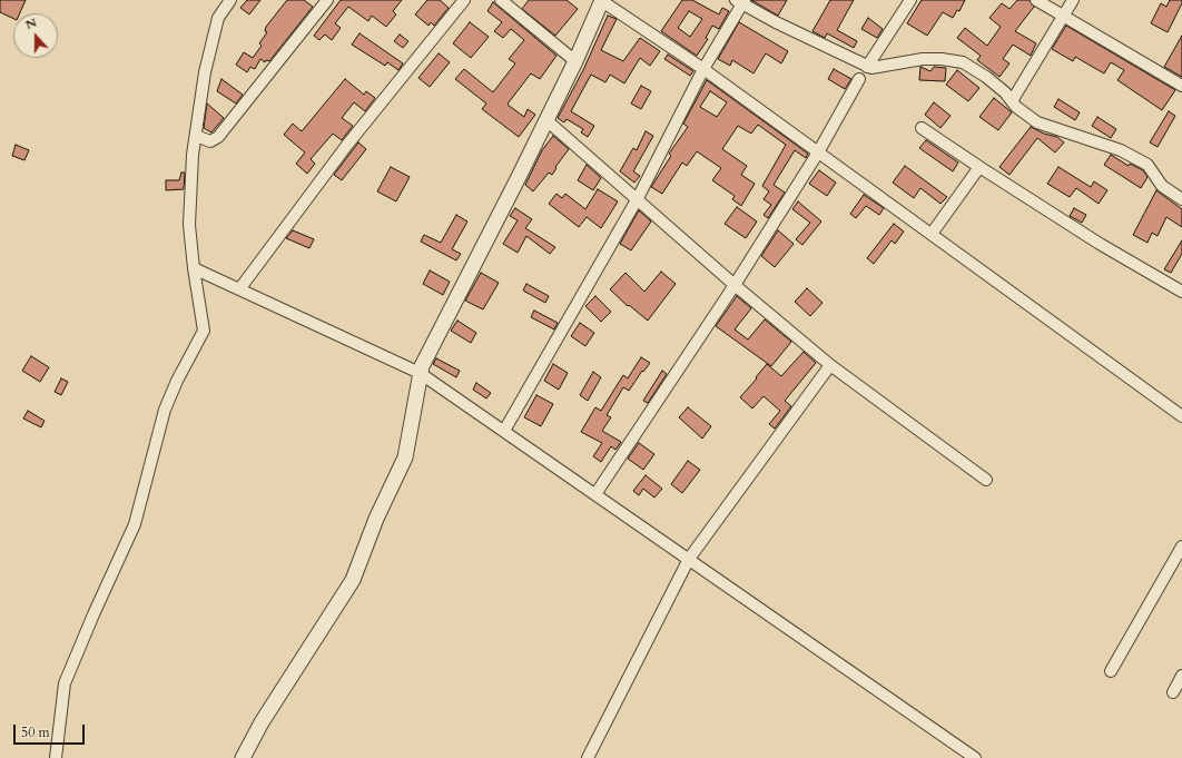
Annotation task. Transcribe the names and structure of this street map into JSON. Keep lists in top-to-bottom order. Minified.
{"scale_bar":"50 m","north":"top"}
